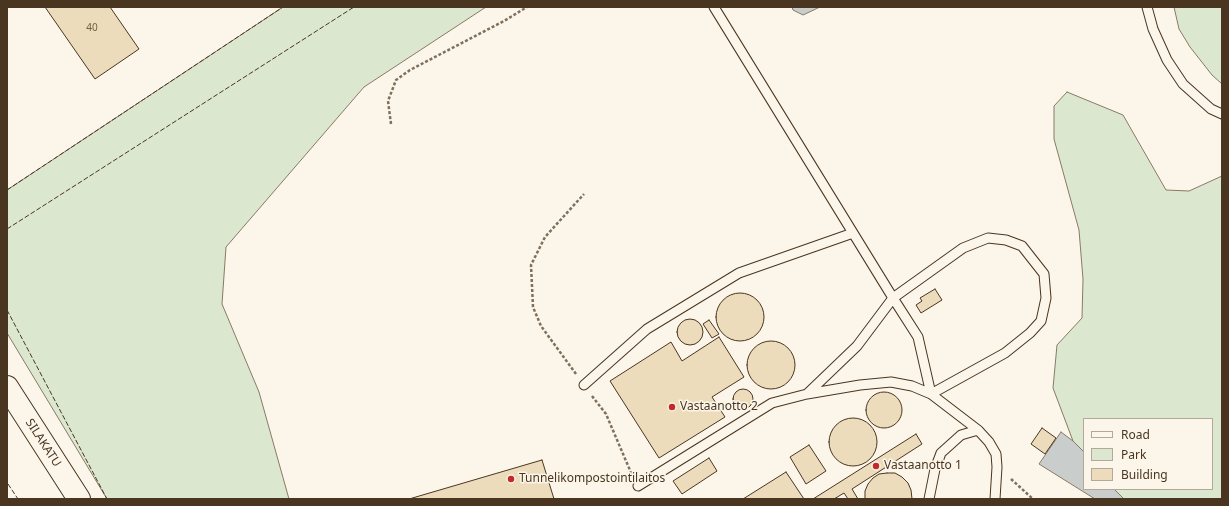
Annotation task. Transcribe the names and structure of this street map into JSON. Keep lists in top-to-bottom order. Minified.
{"streets":{"street":["SILAKATU"]},"places":["Vastaanotto 2","Vastaanotto 1","Tunnelikompostointilaitos"],"house_numbers":["40"],"legend":["Road","Park","Building"]}
